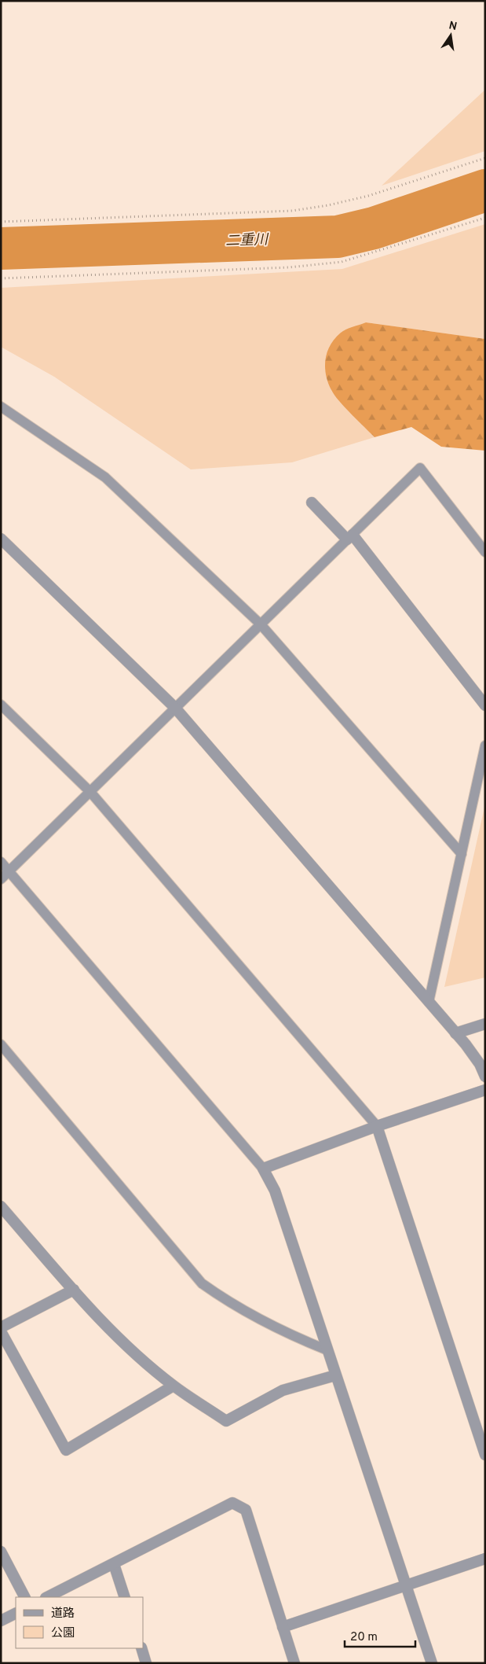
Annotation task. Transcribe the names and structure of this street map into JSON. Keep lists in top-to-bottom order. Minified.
{"water":["二重川"],"legend":["道路","公園"],"scale_bar":"20 m","north":"top"}
